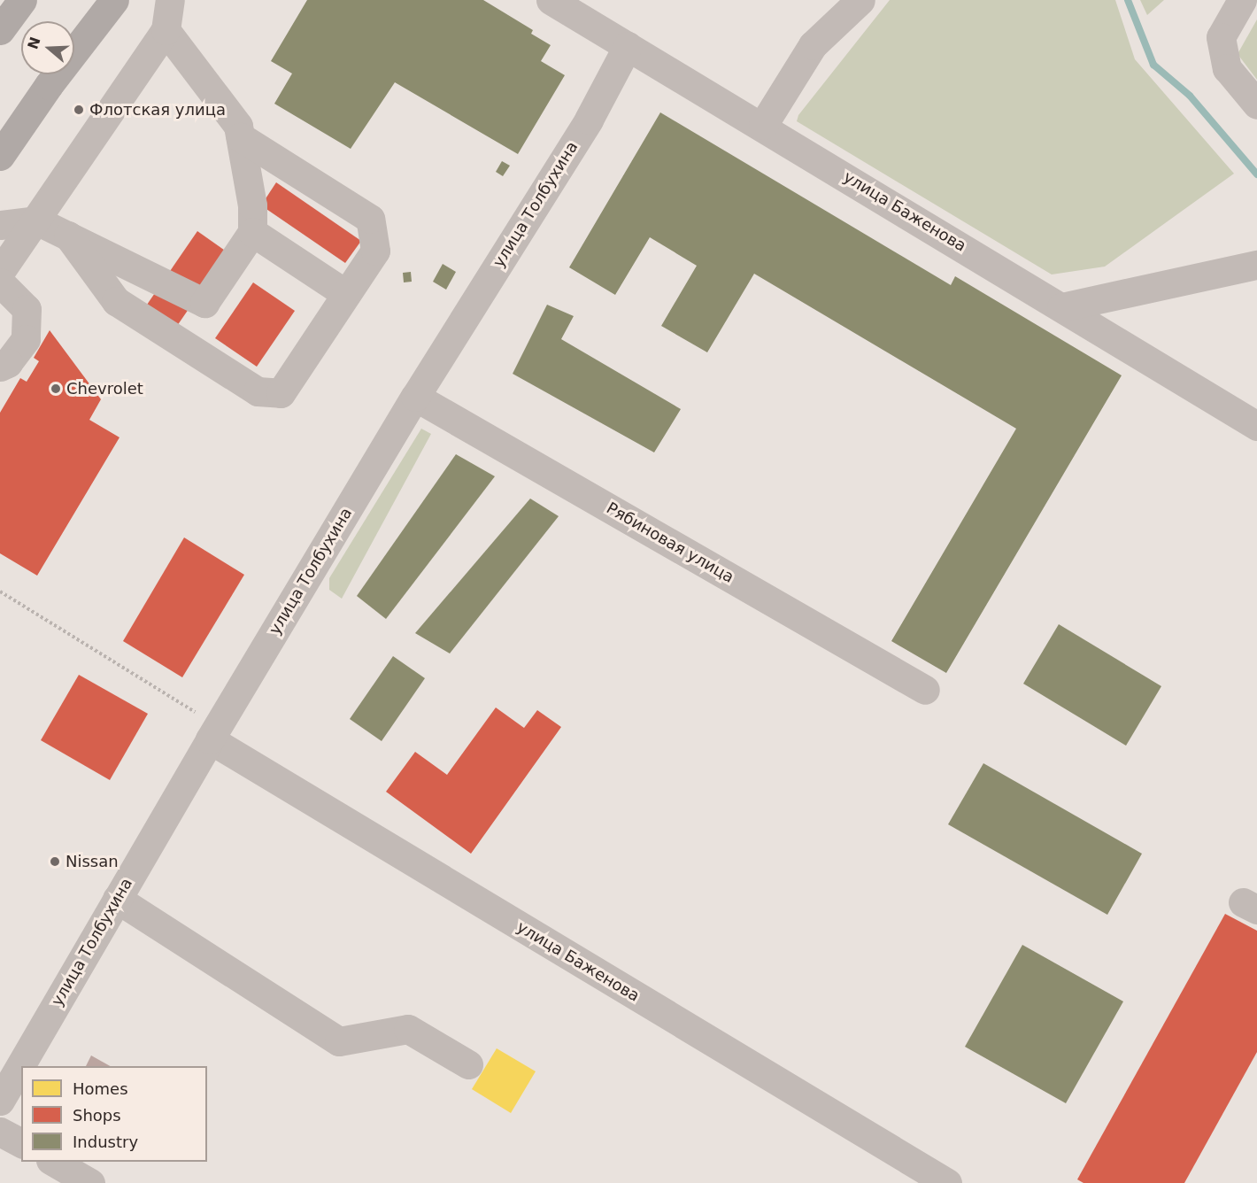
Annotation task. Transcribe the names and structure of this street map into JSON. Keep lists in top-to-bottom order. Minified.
{"streets":{"street":["улица Толбухина","улица Баженова","Рябиновая улица"]},"crossings":[["улица Толбухина","улица Баженова"],["улица Толбухина","Рябиновая улица"]],"places":["Флотская улица","Chevrolet","Nissan"],"legend":["Homes","Shops","Industry"],"north":"left"}
